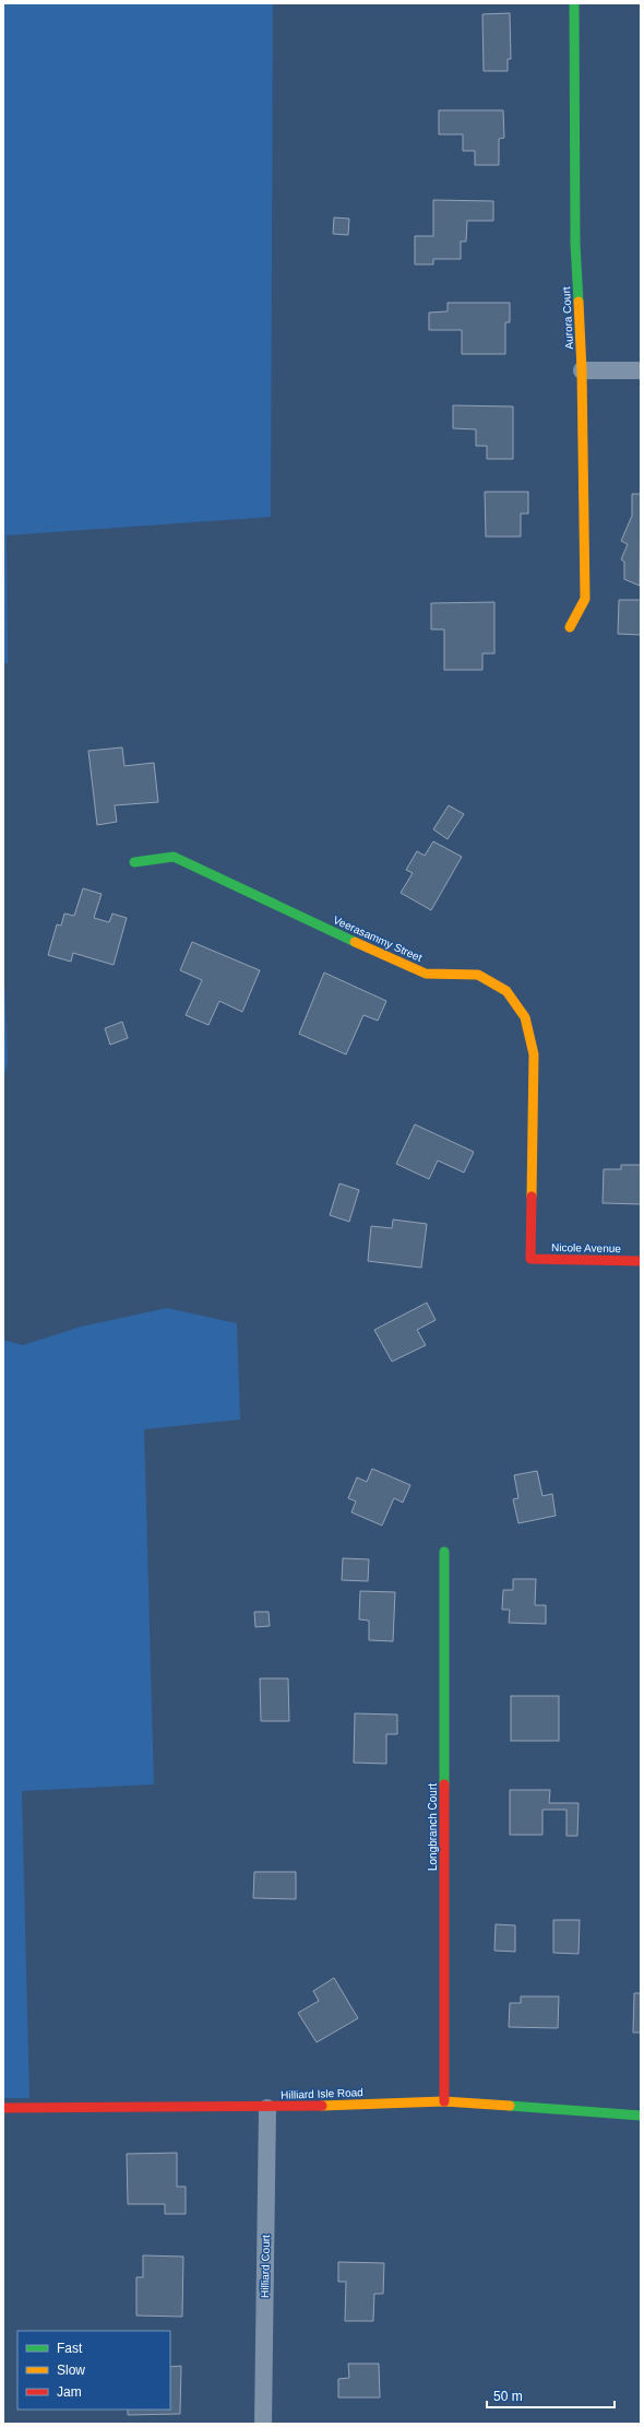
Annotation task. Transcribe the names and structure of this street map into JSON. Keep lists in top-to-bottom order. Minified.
{"streets":{"street":["Aurora Court","Veerasammy Street","Nicole Avenue","Longbranch Court","Hilliard Isle Road","Hilliard Court"]},"crossings":[["Veerasammy Street","Nicole Avenue"],["Longbranch Court","Hilliard Isle Road"],["Hilliard Isle Road","Hilliard Court"]],"legend":["Fast","Slow","Jam"],"scale_bar":"50 m"}
